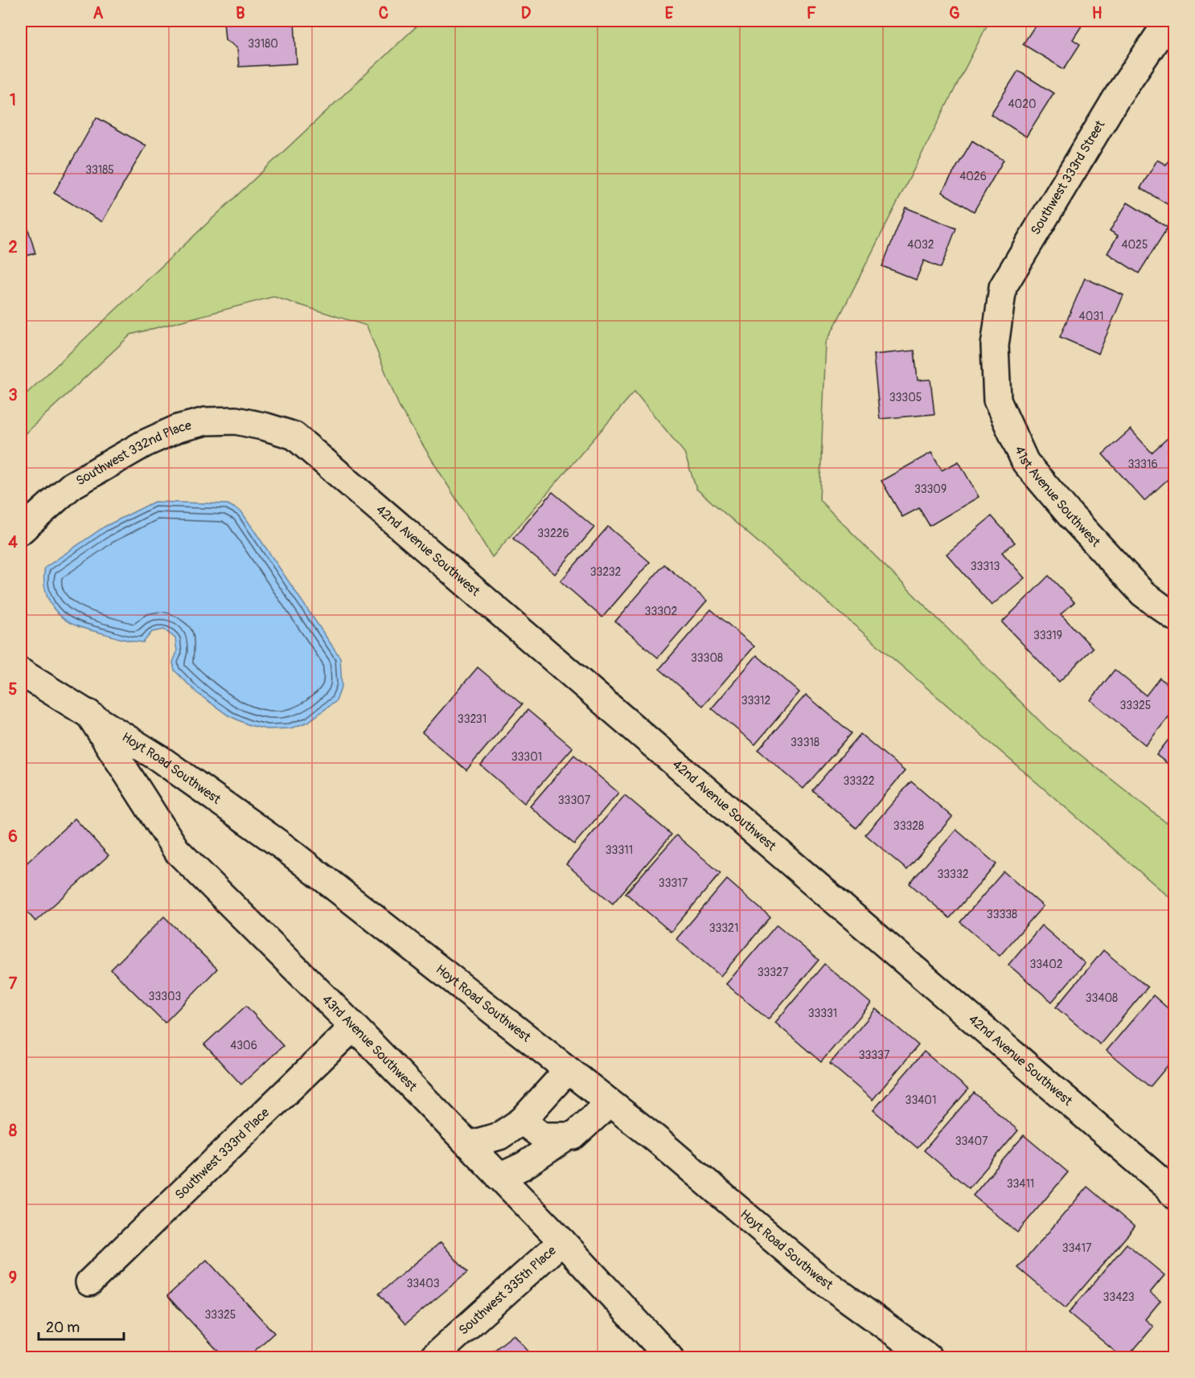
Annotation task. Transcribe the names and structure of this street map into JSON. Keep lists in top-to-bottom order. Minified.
{"streets":{"street":["Southwest 333rd Street","Southwest 332nd Place","41st Avenue Southwest","42nd Avenue Southwest","Hoyt Road Southwest","43rd Avenue Southwest","Southwest 333rd Place","Southwest 335th Place"]},"crossings":[["Southwest 333rd Street","41st Avenue Southwest"],["Southwest 332nd Place","42nd Avenue Southwest"],["Hoyt Road Southwest","43rd Avenue Southwest"],["43rd Avenue Southwest","Southwest 333rd Place"],["43rd Avenue Southwest","Southwest 335th Place"]],"house_numbers":["33180","4020","33185","4026","4032","4025","4031","33305","33316","33309","33226","33313","33232","33302","33319","33308","33312","33325","33231","33318","33301","33322","33307","33328","33311","33332","33317","33338","33321","33402","33327","33303","33408","33331","4306","33337","33401","33407","33411","33417","33403","33423","33325"],"scale_bar":"20 m","grid":{"columns":["A","B","C","D","E","F","G","H"],"rows":["1","2","3","4","5","6","7","8","9"]}}
